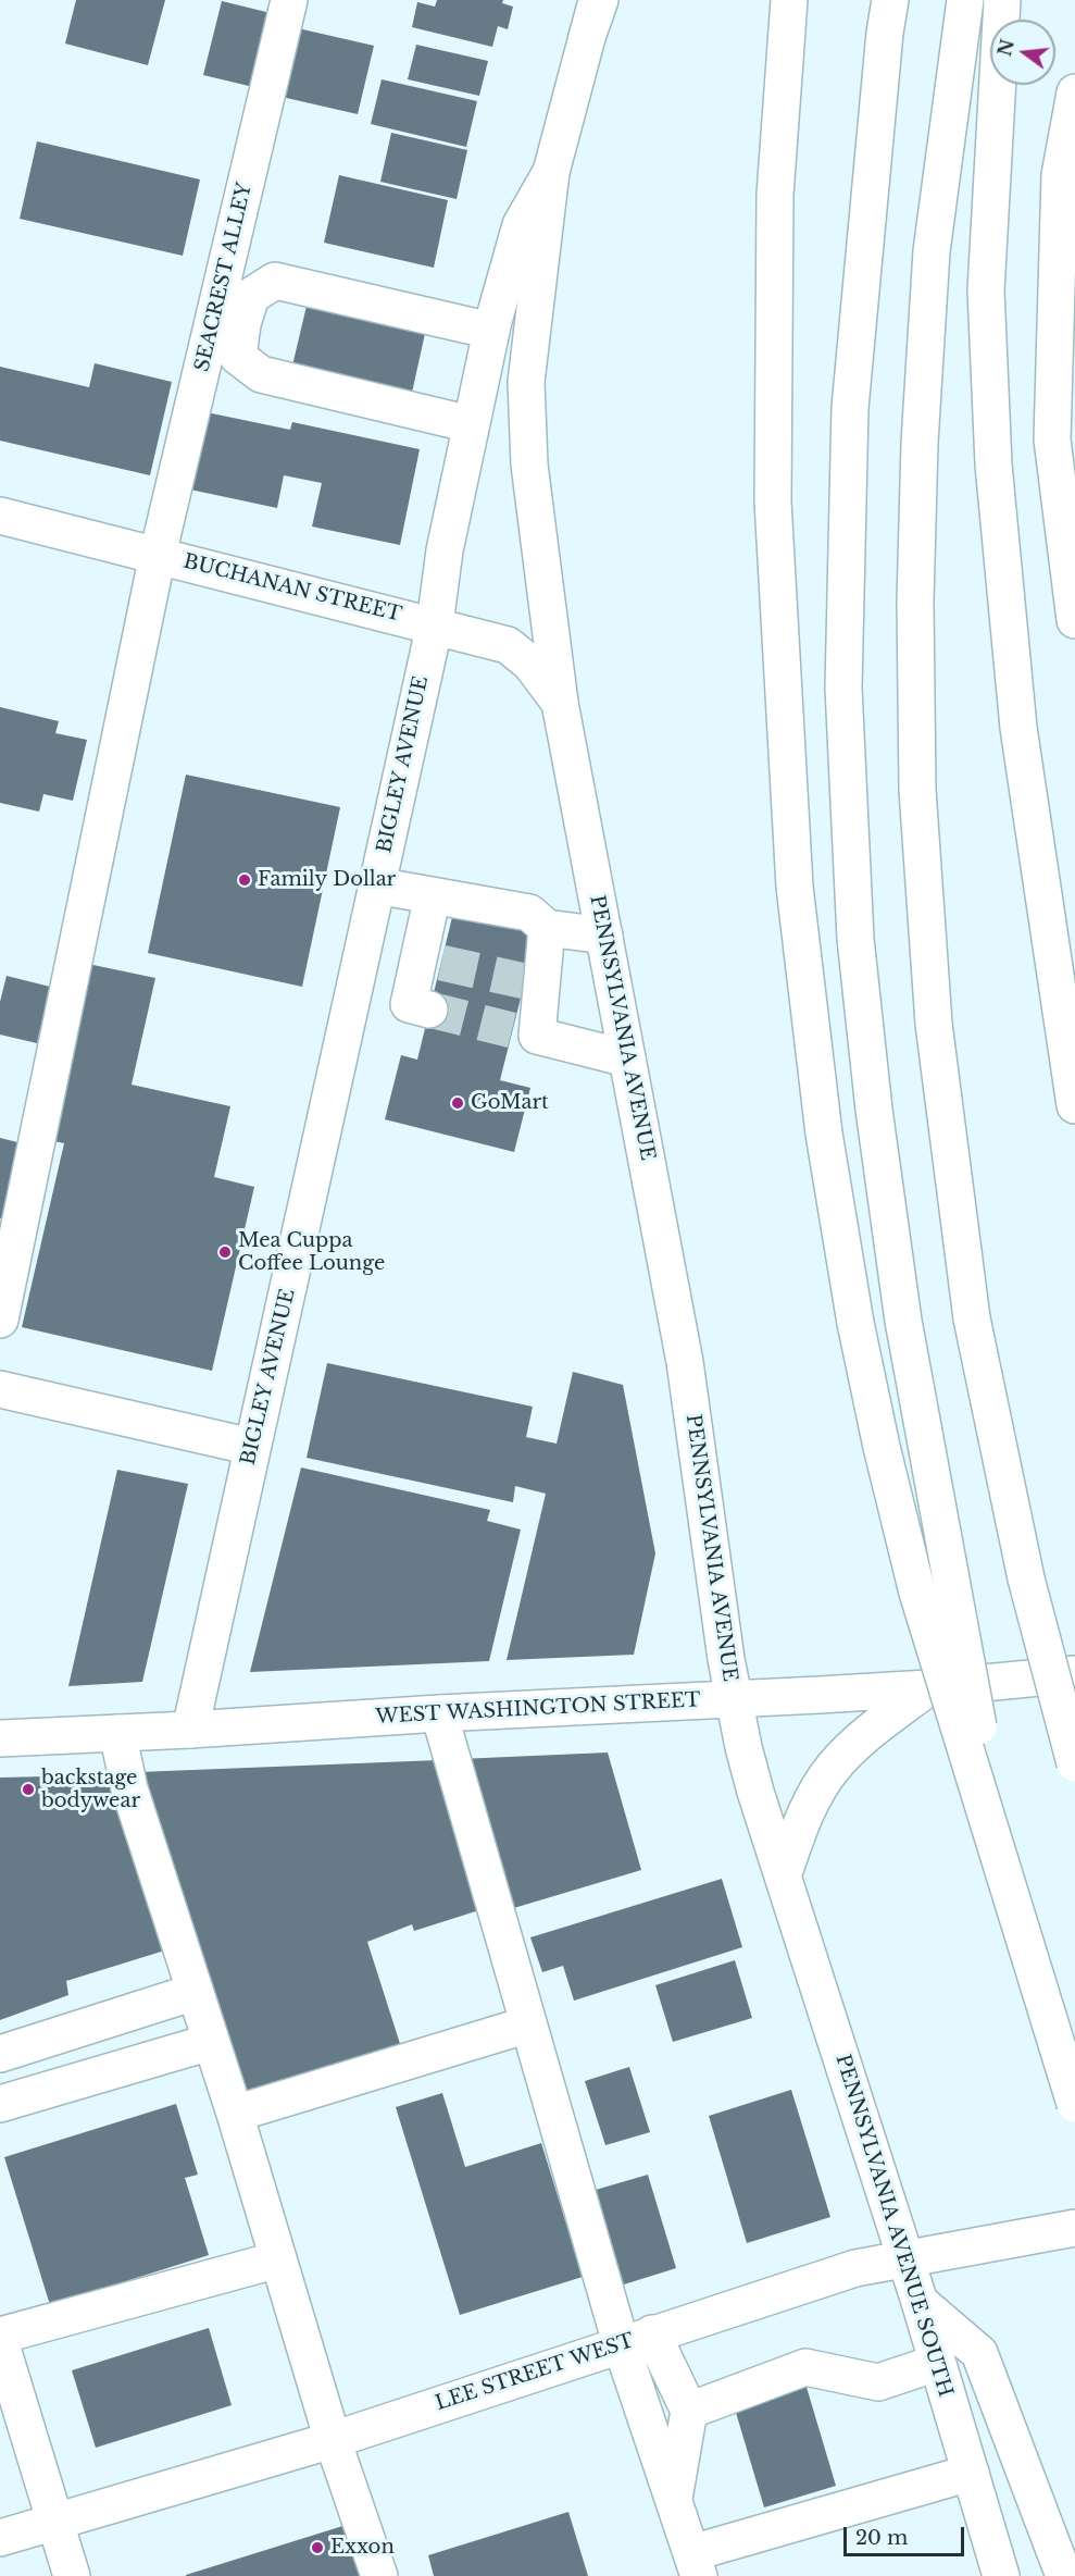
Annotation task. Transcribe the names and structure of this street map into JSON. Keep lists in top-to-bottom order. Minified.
{"streets":{"main road":["SEACREST ALLEY","BUCHANAN STREET","BIGLEY AVENUE","PENNSYLVANIA AVENUE","WEST WASHINGTON STREET","PENNSYLVANIA AVENUE SOUTH","LEE STREET WEST"]},"crossings":[["SEACREST ALLEY","BUCHANAN STREET"],["BUCHANAN STREET","BIGLEY AVENUE"],["BUCHANAN STREET","PENNSYLVANIA AVENUE"],["BIGLEY AVENUE","PENNSYLVANIA AVENUE"],["BIGLEY AVENUE","WEST WASHINGTON STREET"],["PENNSYLVANIA AVENUE","WEST WASHINGTON STREET"],["PENNSYLVANIA AVENUE","PENNSYLVANIA AVENUE SOUTH"],["PENNSYLVANIA AVENUE SOUTH","LEE STREET WEST"]],"places":["Family Dollar","GoMart","Mea Cuppa Coffee Lounge","backstage bodywear","Exxon"],"scale_bar":"20 m","north":"left"}
